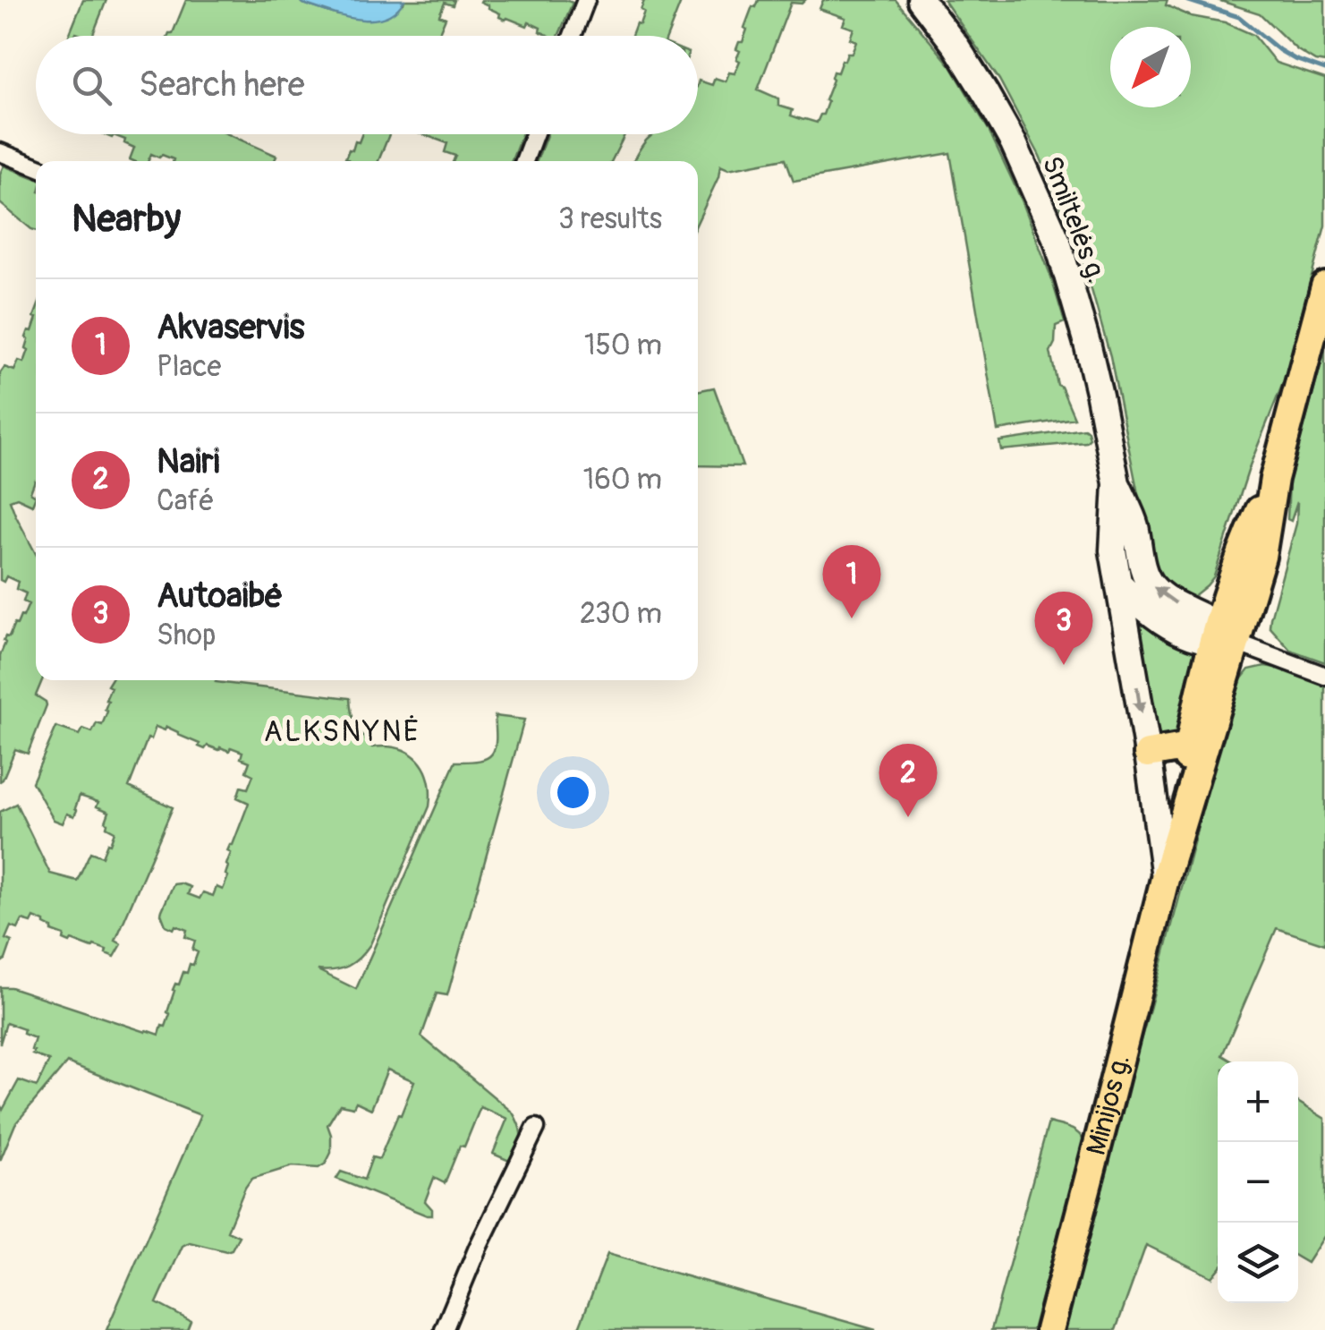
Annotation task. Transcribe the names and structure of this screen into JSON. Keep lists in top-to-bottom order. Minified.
{"streets":{"main road":["Minijos g."],"street":["Smiltelės g."]},"districts":["ALKSNYNĖ"],"north":"bottom left","page":{"search":"Search here","heading":["Nearby","3 results"],"list":[{"mark":"1","name":"Akvaservis","note":"Place","value":"150 m"},{"mark":"2","name":"Nairi","note":"Café","value":"160 m"},{"mark":"3","name":"Autoaibė","note":"Shop","value":"230 m"}],"pins":["1","3","2"],"map_buttons":["+","−"]}}
